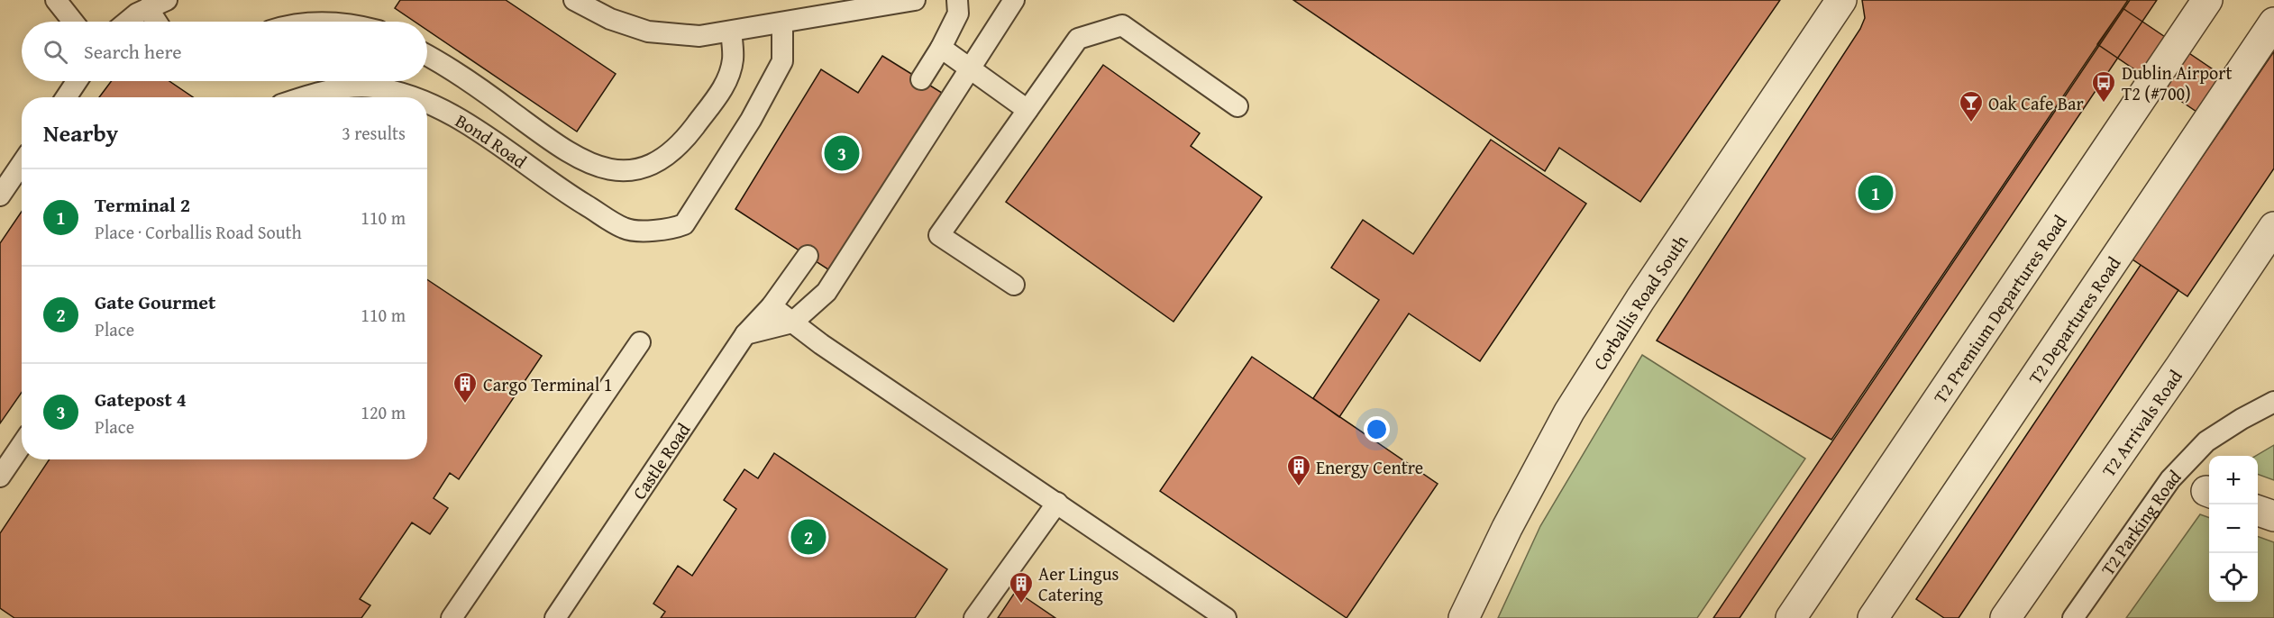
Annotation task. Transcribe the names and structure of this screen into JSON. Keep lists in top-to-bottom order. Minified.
{"streets":{"street":["Corballis Road South","T2 Premium Departures Road","T2 Departures Road","T2 Arrivals Road"],"lane":["Bond Road","Castle Road","T2 Parking Road"]},"places":{"bus stop":["Dublin Airport T2 (#700)"],"bar":["Oak Cafe Bar"],"building":["Cargo Terminal 1","Energy Centre","Aer Lingus Catering"]},"page":{"search":"Search here","heading":["Nearby","3 results"],"pins":["3","1","2"],"list":[{"mark":"1","name":"Terminal 2","note":"Place · Corballis Road South","value":"110 m"},{"mark":"2","name":"Gate Gourmet","note":"Place","value":"110 m"},{"mark":"3","name":"Gatepost 4","note":"Place","value":"120 m"}],"map_buttons":["+","−"]}}
